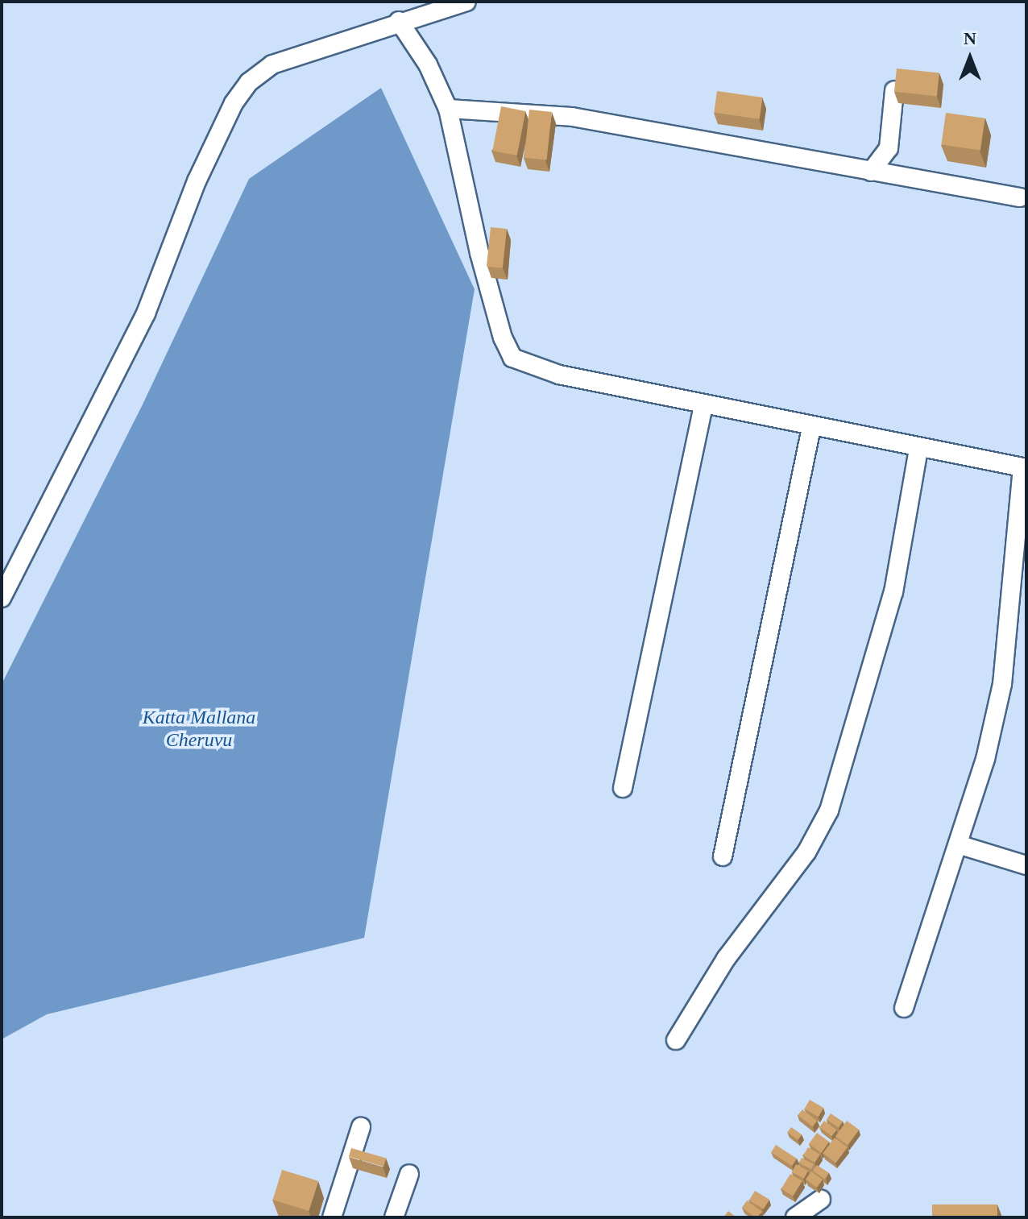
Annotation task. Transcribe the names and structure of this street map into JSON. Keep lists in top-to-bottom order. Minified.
{"water":["Katta Mallana Cheruvu"],"north":"top"}
